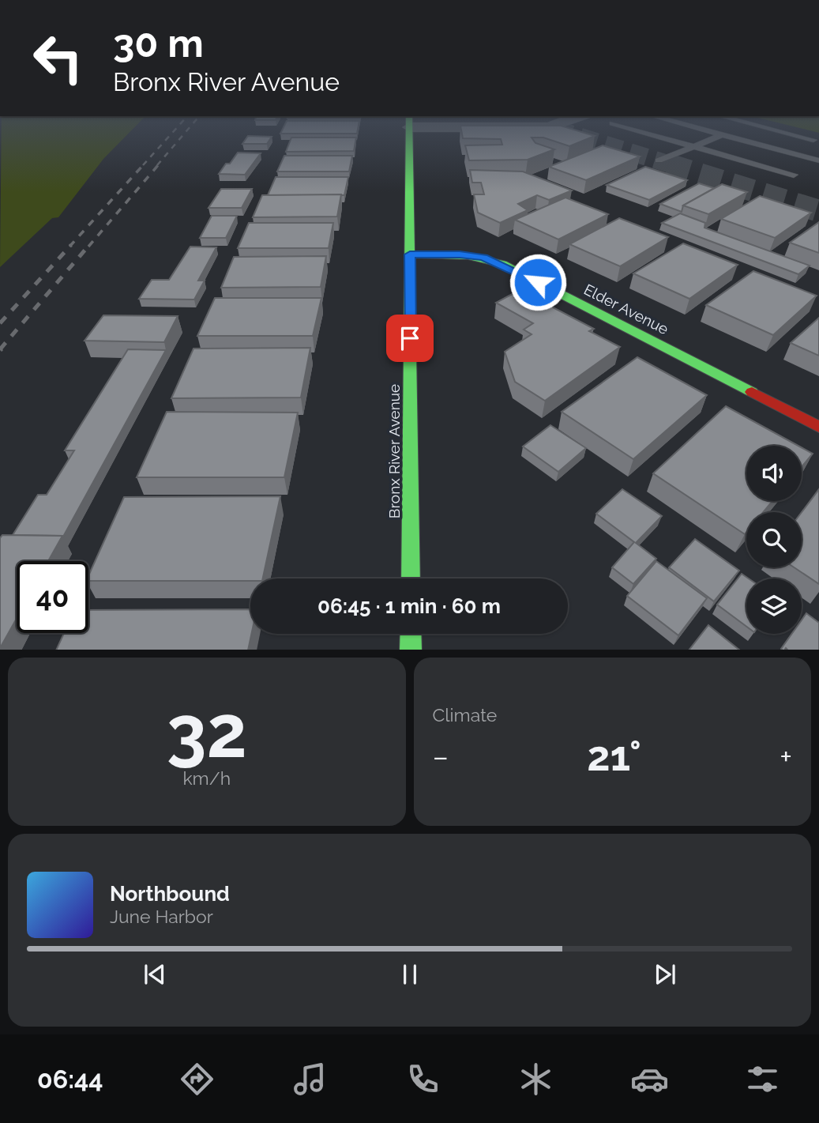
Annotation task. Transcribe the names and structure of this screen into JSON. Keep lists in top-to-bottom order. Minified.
{"streets":{"main road":["Elder Avenue","Bronx River Avenue"]},"crossings":[["Elder Avenue","Bronx River Avenue"]],"page":{"turn":["30 m","Bronx River Avenue"],"limit":"40","trip":"06:45 · 1 min · 60 m","tile":[["32","km/h"],"Climate"],"heat":["−","21°","+"],"song":["Northbound","June Harbor"],"tabs":"06:44"}}
